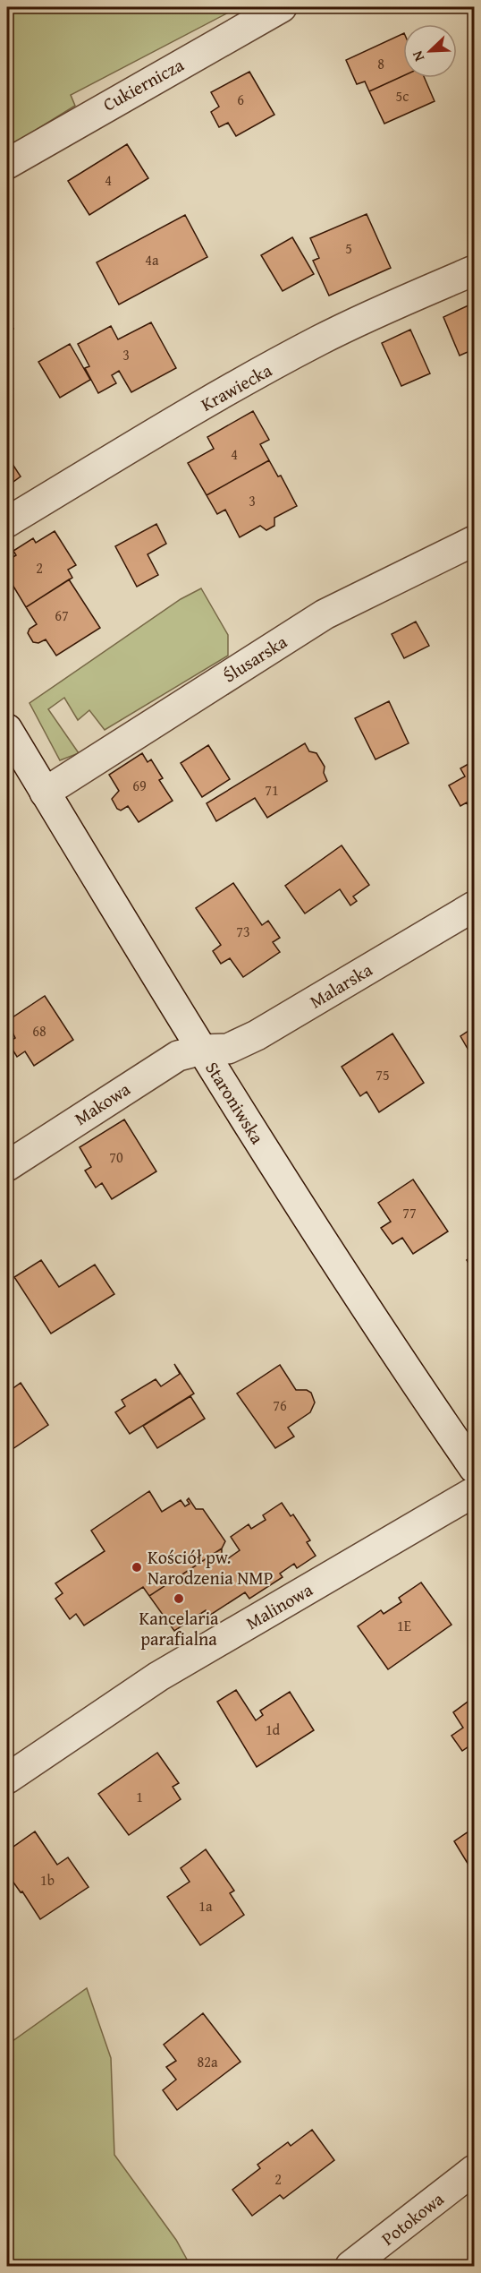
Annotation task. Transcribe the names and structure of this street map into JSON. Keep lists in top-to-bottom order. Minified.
{"streets":{"street":["Cukiernicza","Krawiecka","Ślusarska","Malarska","Staroniwska","Makowa","Malinowa","Potokowa"]},"crossings":[["Ślusarska","Staroniwska"],["Malarska","Staroniwska"],["Malarska","Makowa"],["Staroniwska","Makowa"]],"places":["Kościół pw. Narodzenia NMP","Kancelaria parafialna"],"house_numbers":["8","5c","6","4","5","4a","3","4","3","2","67","69","71","73","68","75","70","77","76","1E","1d","1","1b","1a","82a","2"],"north":"bottom left"}
